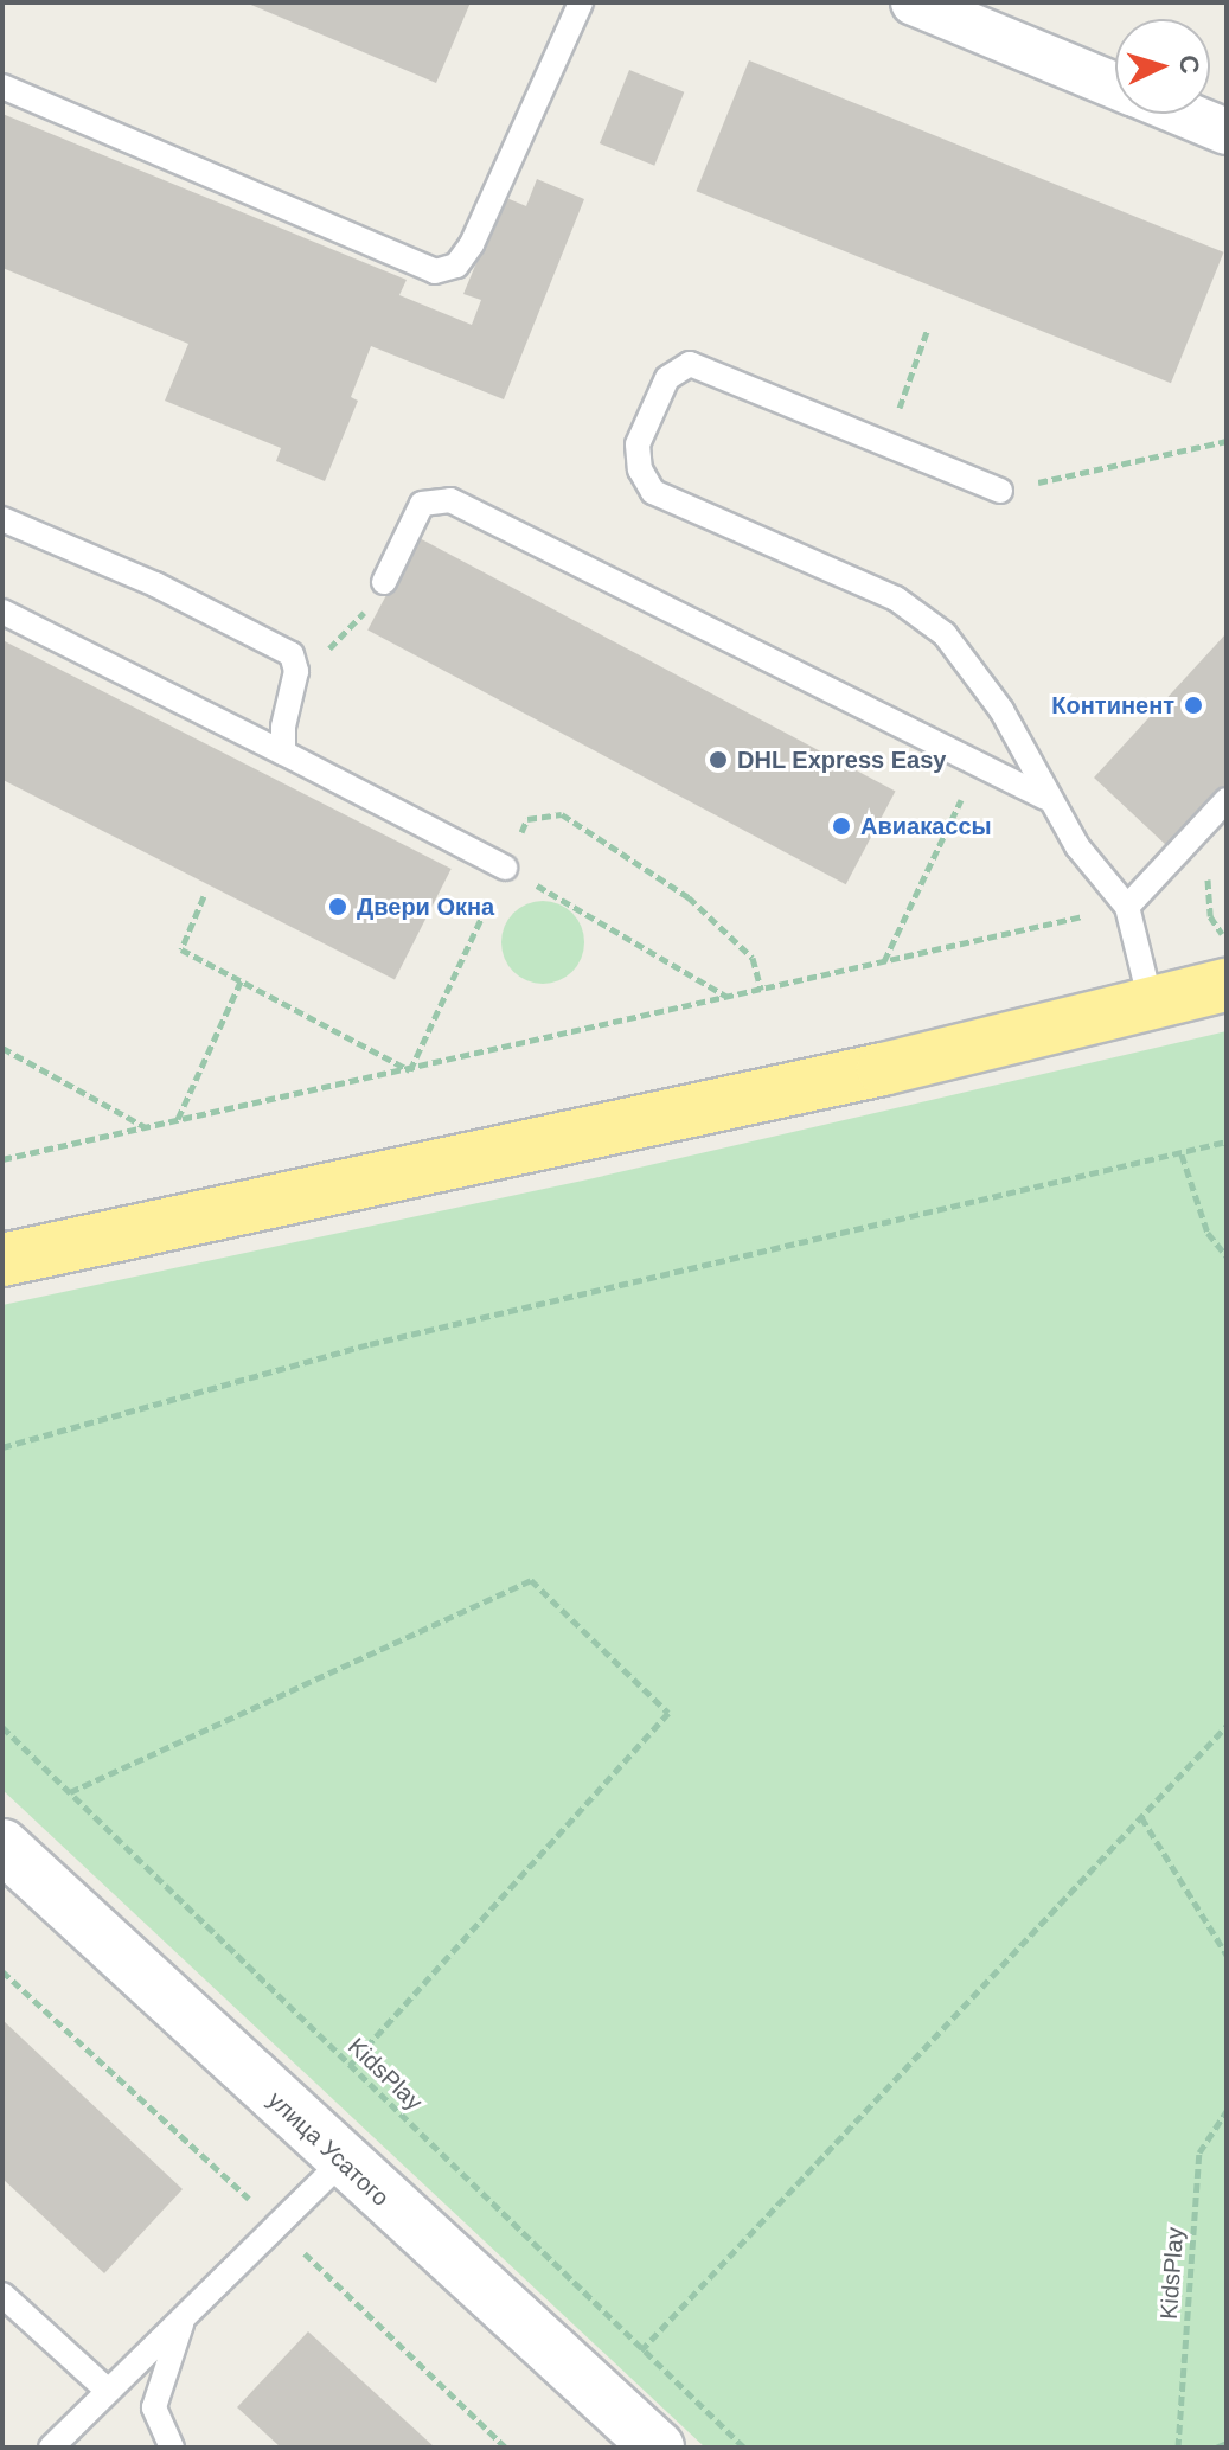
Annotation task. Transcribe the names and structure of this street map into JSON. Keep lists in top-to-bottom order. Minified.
{"streets":{"street":["улица Усатого"],"path":["KidsPlay"]},"places":["Континент","DHL Express Easy","Авиакассы","Двери Окна"],"north":"right"}
